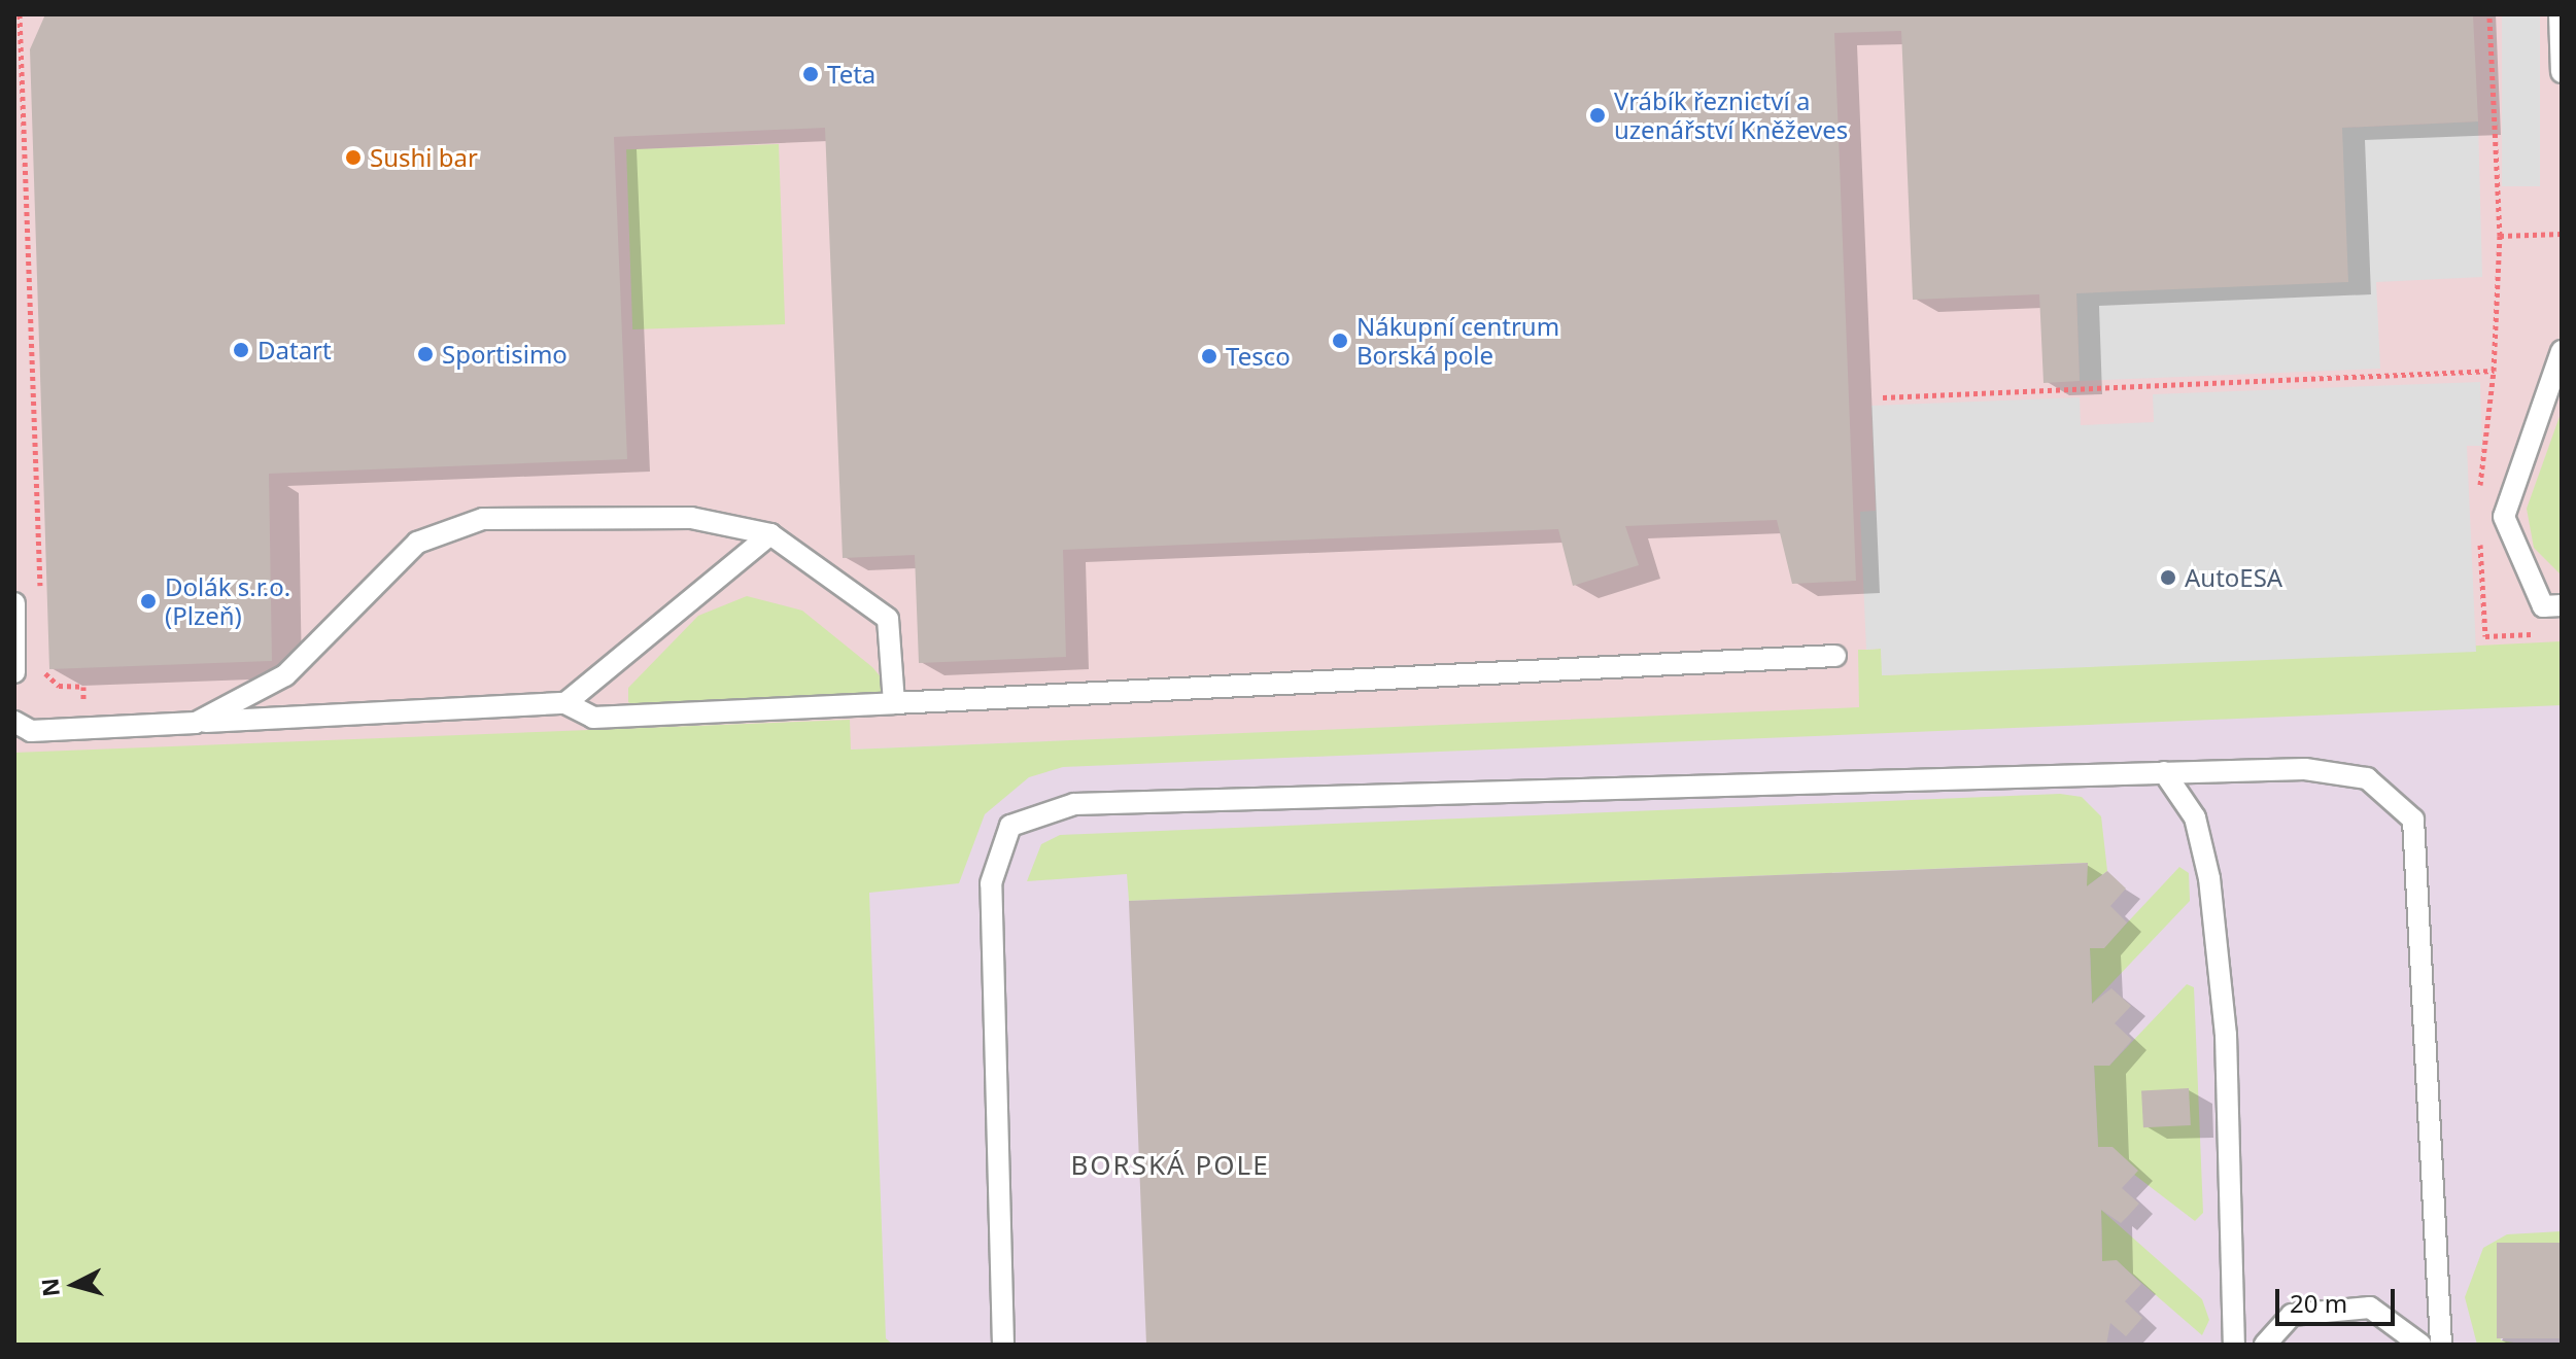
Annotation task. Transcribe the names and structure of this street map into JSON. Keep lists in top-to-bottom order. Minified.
{"districts":["BORSKÁ POLE"],"places":["Teta","Vrábík řeznictví a uzenářství Kněževes","Sushi bar","Nákupní centrum Borská pole","Datart","Sportisimo","Tesco","AutoESA","Dolák s.r.o. (Plzeň)"],"scale_bar":"20 m","north":"left"}
